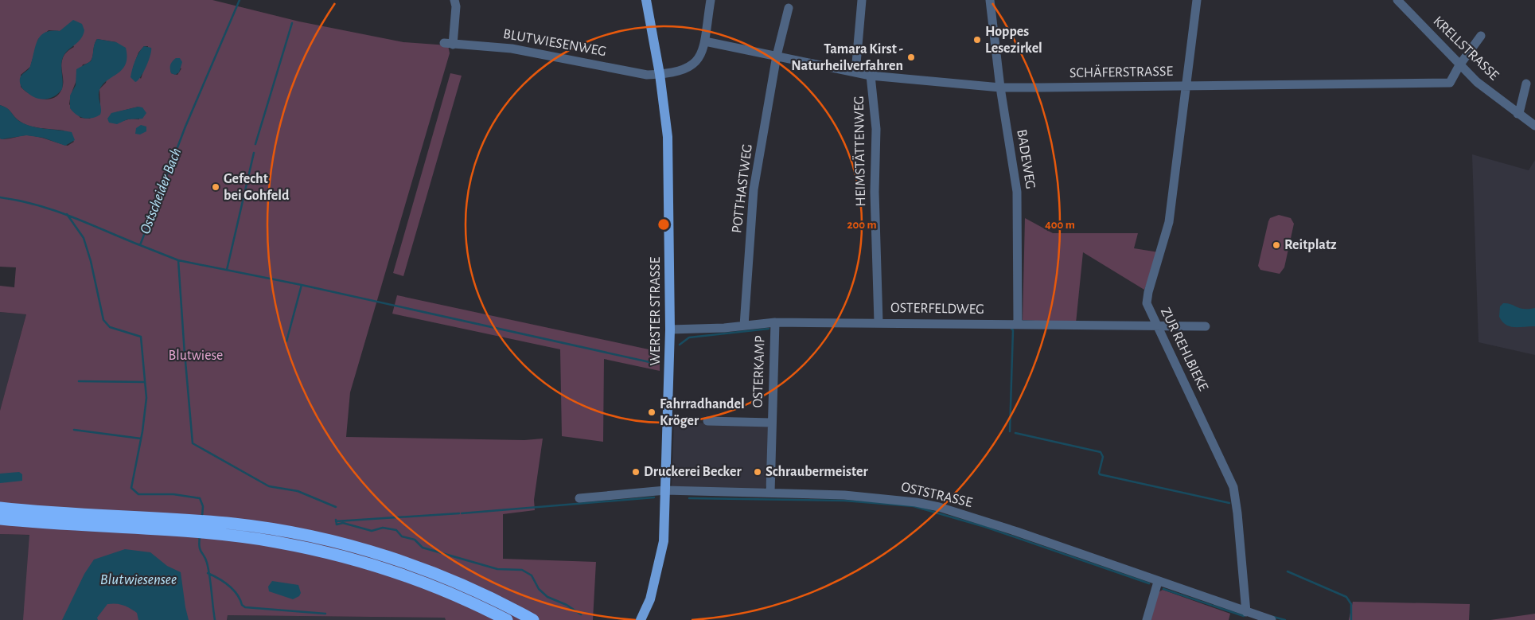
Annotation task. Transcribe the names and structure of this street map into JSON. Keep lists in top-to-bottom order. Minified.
{"streets":{"main road":["WERSTER STRASSE"],"street":["BLUTWIESENWEG","KRELLSTRASSE","SCHÄFERSTRASSE","HEIMSTÄTTENWEG","BADEWEG","POTTHASTWEG","OSTERFELDWEG","ZUR REHLBIEKE","OSTERKAMP","OSTSTRASSE"]},"crossings":[["BLUTWIESENWEG","SCHÄFERSTRASSE"],["BLUTWIESENWEG","WERSTER STRASSE"],["KRELLSTRASSE","SCHÄFERSTRASSE"],["SCHÄFERSTRASSE","HEIMSTÄTTENWEG"],["SCHÄFERSTRASSE","BADEWEG"],["SCHÄFERSTRASSE","POTTHASTWEG"],["SCHÄFERSTRASSE","ZUR REHLBIEKE"],["HEIMSTÄTTENWEG","OSTERFELDWEG"],["BADEWEG","OSTERFELDWEG"],["POTTHASTWEG","OSTERFELDWEG"],["OSTERFELDWEG","WERSTER STRASSE"],["OSTERFELDWEG","ZUR REHLBIEKE"],["OSTERFELDWEG","OSTERKAMP"],["WERSTER STRASSE","OSTSTRASSE"],["ZUR REHLBIEKE","OSTSTRASSE"],["OSTERKAMP","OSTSTRASSE"]],"water":["Ostscheider Bach","Blutwiesensee"],"parks":["Blutwiese"],"places":["Hoppes Lesezirkel","Tamara Kirst - Naturheilverfahren","Gefecht bei Gohfeld","Reitplatz","Fahrradhandel Kröger","Druckerei Becker","Schraubermeister"],"rings":["200 m","400 m"]}
